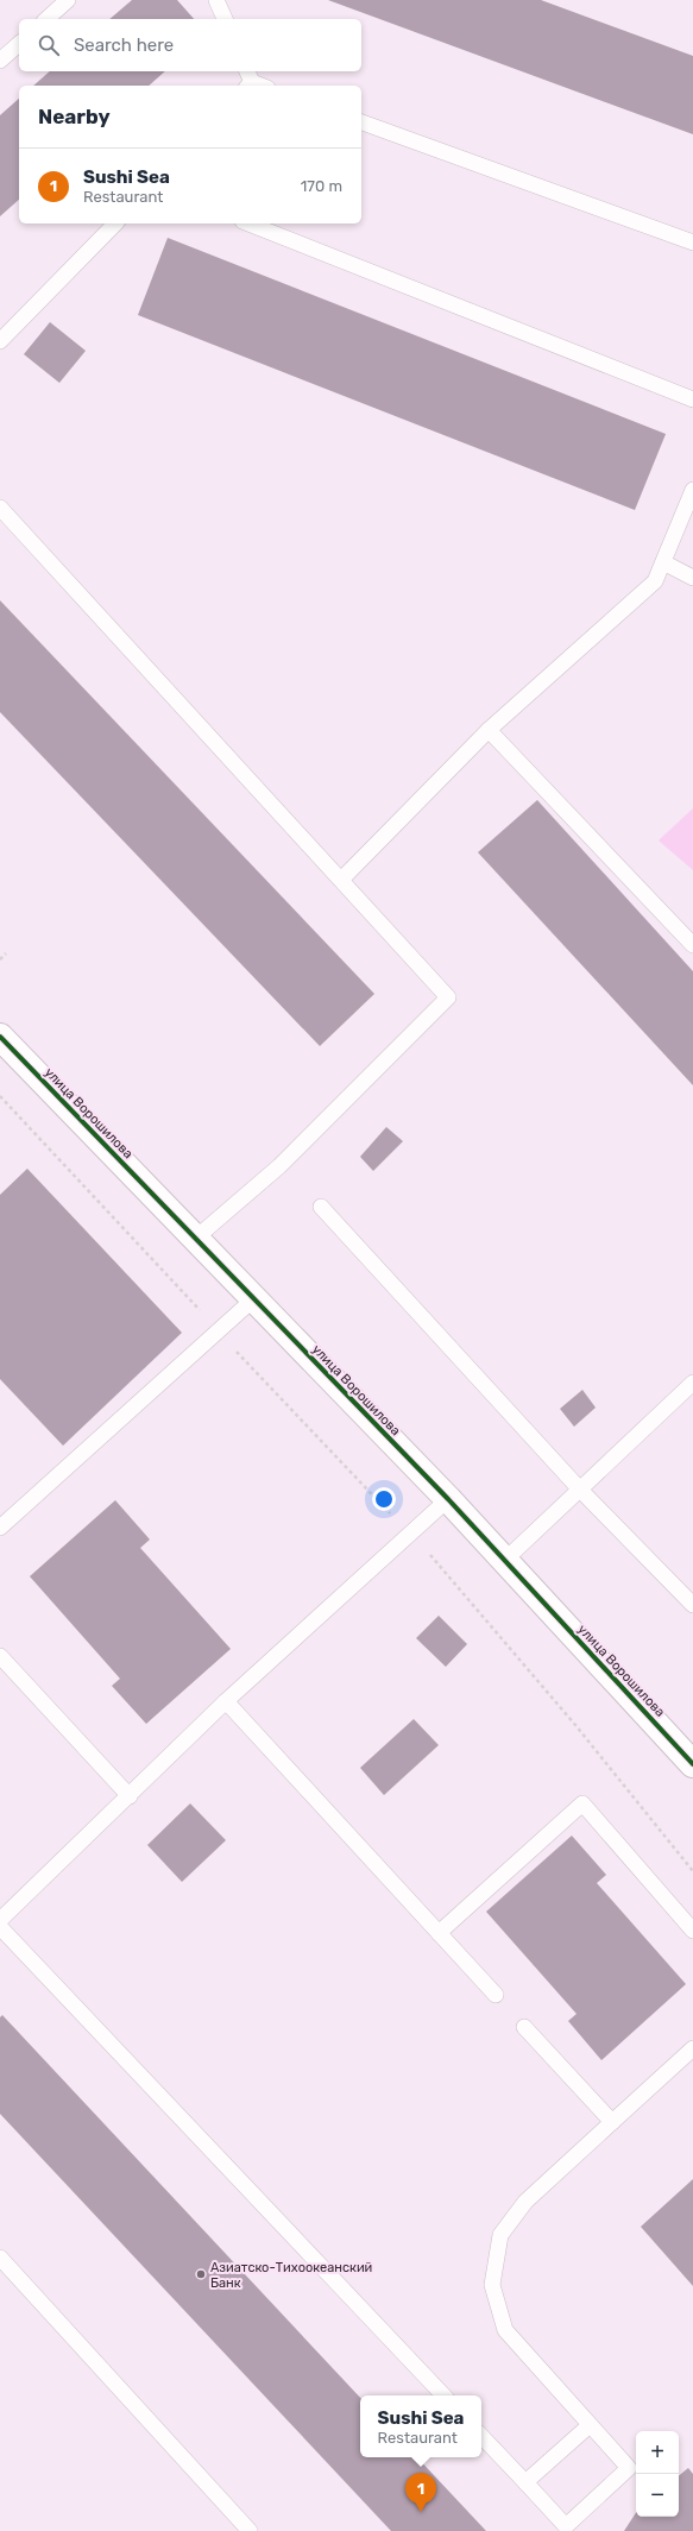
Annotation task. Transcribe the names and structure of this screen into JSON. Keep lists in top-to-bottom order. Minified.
{"streets":{"street":["улица Ворошилова"]},"places":["Азиатско-Тихоокеанский Банк"],"page":{"search":"Search here","heading":"Nearby","list":[{"mark":"1","name":"Sushi Sea","note":"Restaurant","value":"170 m"}],"popup":["Sushi Sea","Restaurant"],"map_buttons":["+","−"],"pins":"1"}}
